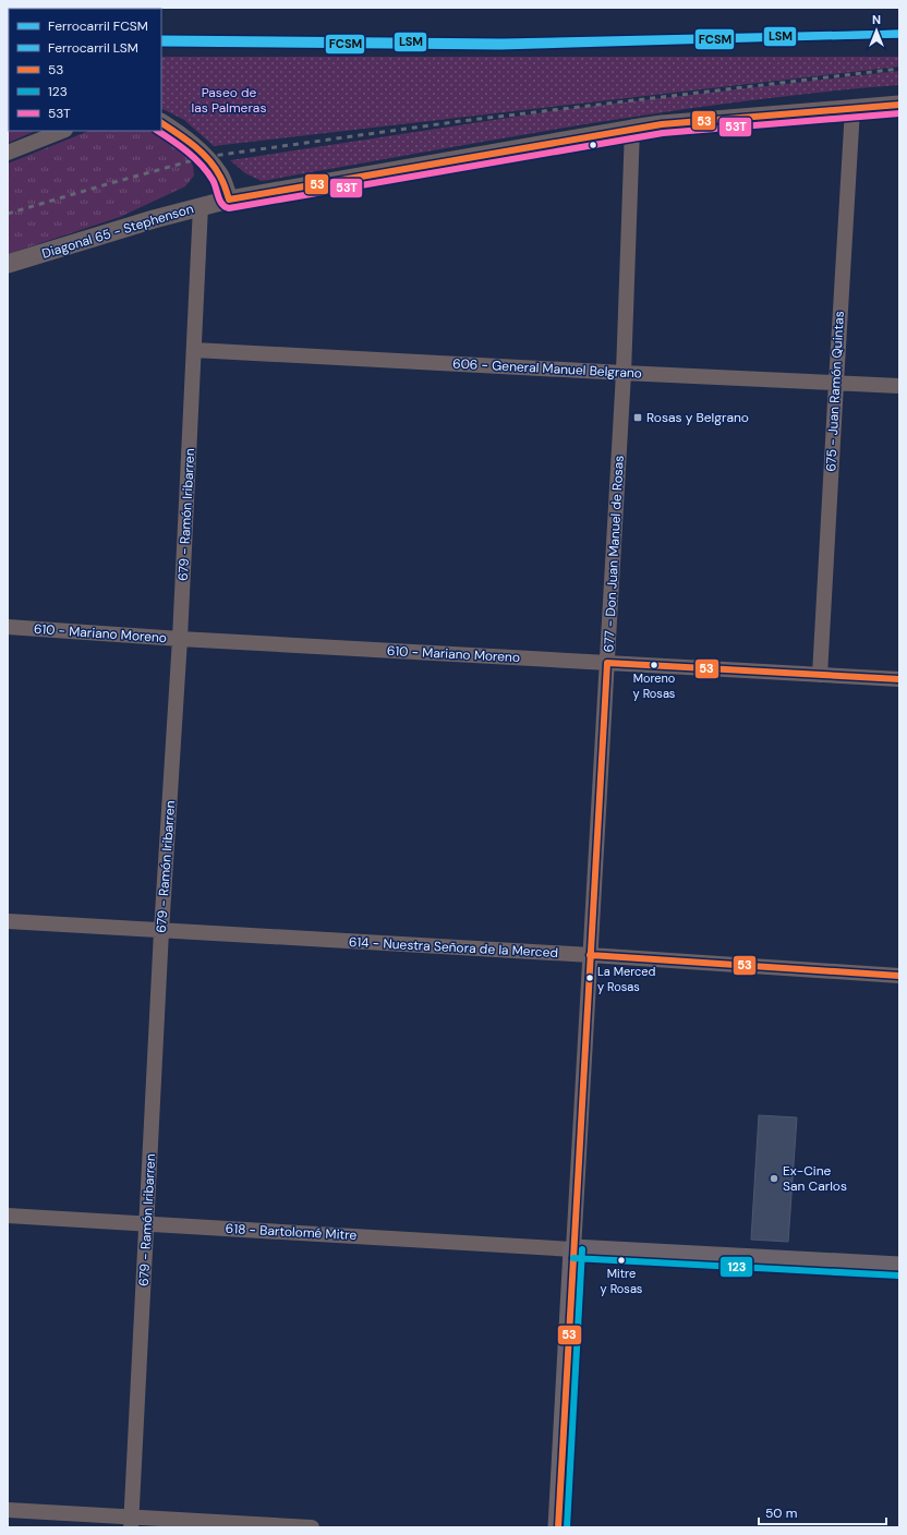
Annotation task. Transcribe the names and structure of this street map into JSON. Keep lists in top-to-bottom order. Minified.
{"streets":{"main road":["677 - Don Juan Manuel de Rosas"],"street":["Diagonal 65 - Stephenson","606 - General Manuel Belgrano","675 - Juan Ramón Quintas","679 - Ramón Iribarren","610 - Mariano Moreno","614 - Nuestra Señora de la Merced","618 - Bartolomé Mitre"]},"crossings":[["Diagonal 65 - Stephenson","675 - Juan Ramón Quintas"],["Diagonal 65 - Stephenson","679 - Ramón Iribarren"],["Diagonal 65 - Stephenson","677 - Don Juan Manuel de Rosas"],["606 - General Manuel Belgrano","675 - Juan Ramón Quintas"],["606 - General Manuel Belgrano","679 - Ramón Iribarren"],["606 - General Manuel Belgrano","677 - Don Juan Manuel de Rosas"],["675 - Juan Ramón Quintas","610 - Mariano Moreno"],["679 - Ramón Iribarren","610 - Mariano Moreno"],["679 - Ramón Iribarren","614 - Nuestra Señora de la Merced"],["679 - Ramón Iribarren","618 - Bartolomé Mitre"],["677 - Don Juan Manuel de Rosas","610 - Mariano Moreno"],["677 - Don Juan Manuel de Rosas","614 - Nuestra Señora de la Merced"],["677 - Don Juan Manuel de Rosas","618 - Bartolomé Mitre"]],"parks":["Paseo de las Palmeras"],"places":{"transit":["Rosas y Belgrano"],"other":["Moreno y Rosas","La Merced y Rosas","Ex-Cine San Carlos","Mitre y Rosas"]},"lines":["rail line FCSM","rail line LSM","transit line 53","transit line 53T","transit line 123"],"legend":["Ferrocarril FCSM","Ferrocarril LSM","53","123","53T"],"scale_bar":"50 m","north":"top"}
